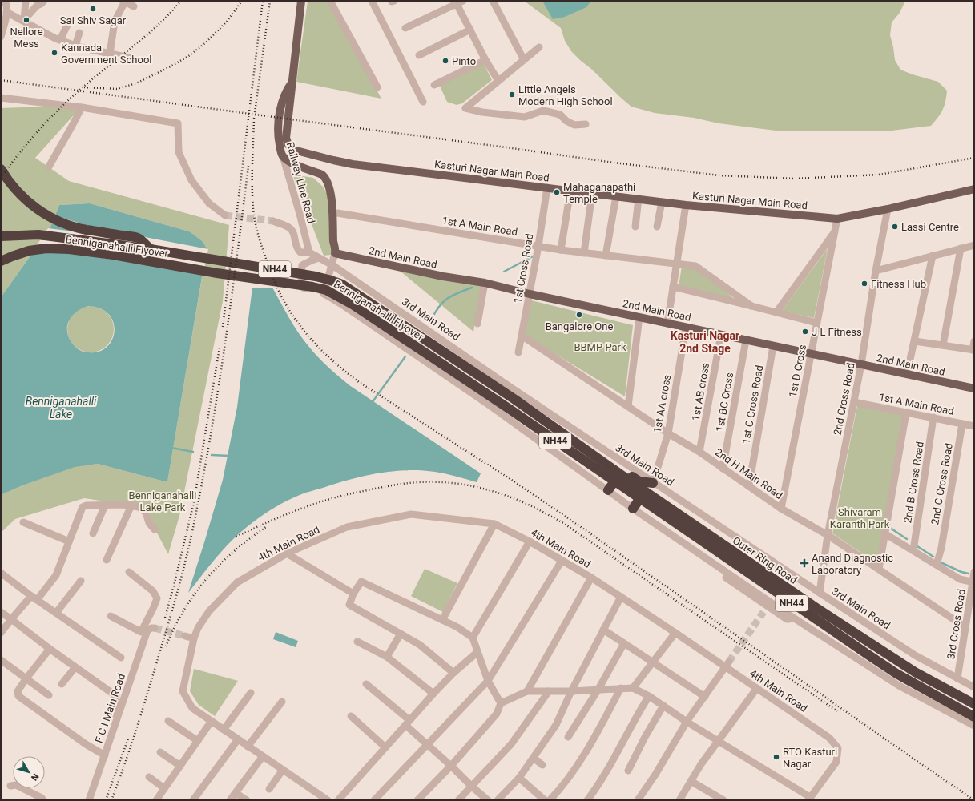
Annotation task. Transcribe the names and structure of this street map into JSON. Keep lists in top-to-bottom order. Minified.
{"streets":{"highway":["Benniganahalli Flyover","NH44","Outer Ring Road"],"main road":["Kasturi Nagar Main Road","Railway Line Road","2nd Main Road"],"street":["1st A Main Road","1st Cross Road","3rd Main Road","1st D Cross","1st AB cross","2nd Cross Road","1st BC Cross","1st AA cross","1st C Cross Road","2nd H Main Road","2nd B Cross Road","2nd C Cross Road","4th Main Road","3rd Cross Road","F C I Main Road"]},"crossings":[["Kasturi Nagar Main Road","Railway Line Road"],["Kasturi Nagar Main Road","1st Cross Road"],["Kasturi Nagar Main Road","1st D Cross"],["Kasturi Nagar Main Road","2nd Cross Road"],["Railway Line Road","3rd Main Road"],["1st A Main Road","1st Cross Road"],["1st A Main Road","2nd Cross Road"],["1st A Main Road","2nd B Cross Road"],["1st A Main Road","2nd C Cross Road"],["Benniganahalli Flyover","Outer Ring Road"],["2nd Main Road","1st Cross Road"],["2nd Main Road","1st D Cross"],["2nd Main Road","1st AB cross"],["2nd Main Road","2nd Cross Road"],["2nd Main Road","1st BC Cross"],["2nd Main Road","1st AA cross"],["2nd Main Road","1st C Cross Road"],["1st Cross Road","2nd H Main Road"],["3rd Main Road","2nd Cross Road"],["3rd Main Road","1st AA cross"],["3rd Main Road","3rd Cross Road"],["1st D Cross","2nd H Main Road"],["1st AB cross","2nd H Main Road"],["2nd Cross Road","2nd H Main Road"],["1st BC Cross","2nd H Main Road"],["1st AA cross","2nd H Main Road"],["1st C Cross Road","2nd H Main Road"],["2nd H Main Road","3rd Cross Road"]],"districts":["Kasturi Nagar 2nd Stage"],"water":["Benniganahalli Lake"],"parks":["BBMP Park","Benniganahalli Lake Park","Shivaram Karanth Park"],"places":{"other":["Sai Shiv Sagar","Nellore Mess","Kannada Government School","Pinto","Little Angels Modern High School","Mahaganapathi Temple","Lassi Centre","Fitness Hub","Bangalore One","J L Fitness","RTO Kasturi Nagar"],"health":["Anand Diagnostic Laboratory"]},"north":"bottom right"}
